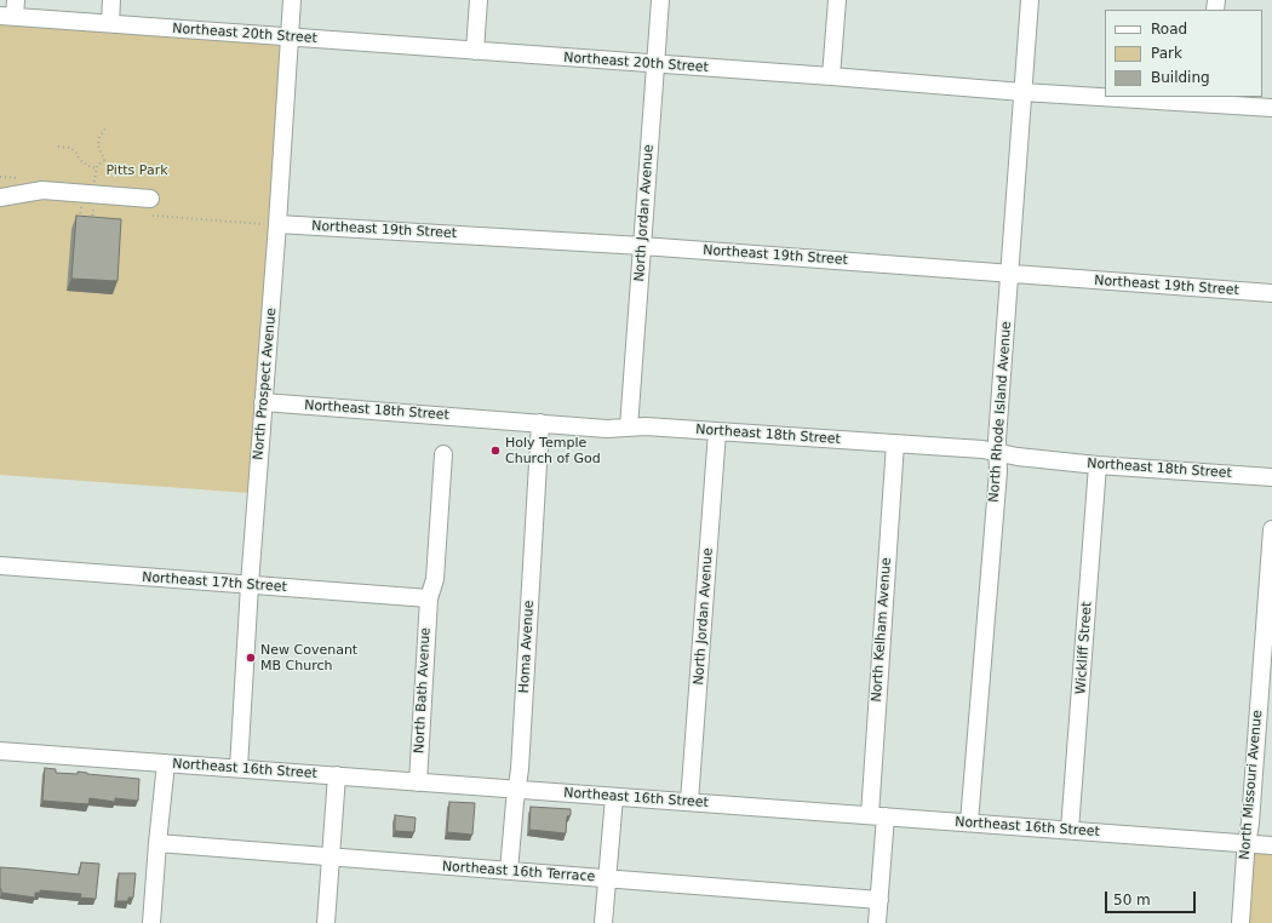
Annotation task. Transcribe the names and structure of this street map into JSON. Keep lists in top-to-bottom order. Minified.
{"streets":{"street":["Northeast 20th Street","North Jordan Avenue","Northeast 19th Street","North Prospect Avenue","Northeast 18th Street","North Rhode Island Avenue","Northeast 17th Street","North Kelham Avenue","Homa Avenue","Wickliff Street","North Bath Avenue","Northeast 16th Street","North Missouri Avenue","Northeast 16th Terrace"]},"crossings":[["Northeast 20th Street","North Jordan Avenue"],["Northeast 20th Street","North Prospect Avenue"],["Northeast 20th Street","North Rhode Island Avenue"],["North Jordan Avenue","Northeast 19th Street"],["North Jordan Avenue","Northeast 18th Street"],["North Jordan Avenue","Northeast 16th Street"],["Northeast 19th Street","North Prospect Avenue"],["Northeast 19th Street","North Rhode Island Avenue"],["North Prospect Avenue","Northeast 18th Street"],["North Prospect Avenue","Northeast 17th Street"],["North Prospect Avenue","Northeast 16th Street"],["Northeast 18th Street","North Rhode Island Avenue"],["Northeast 18th Street","North Kelham Avenue"],["Northeast 18th Street","Homa Avenue"],["Northeast 18th Street","Wickliff Street"],["North Rhode Island Avenue","Northeast 16th Street"],["Northeast 17th Street","North Bath Avenue"],["North Kelham Avenue","Northeast 16th Street"],["North Kelham Avenue","Northeast 16th Terrace"],["Homa Avenue","Northeast 16th Street"],["Homa Avenue","Northeast 16th Terrace"],["Wickliff Street","Northeast 16th Street"],["North Bath Avenue","Northeast 16th Street"],["Northeast 16th Street","North Missouri Avenue"]],"parks":["Pitts Park"],"places":["Holy Temple Church of God","New Covenant MB Church"],"legend":["Road","Park","Building"],"scale_bar":"50 m"}
